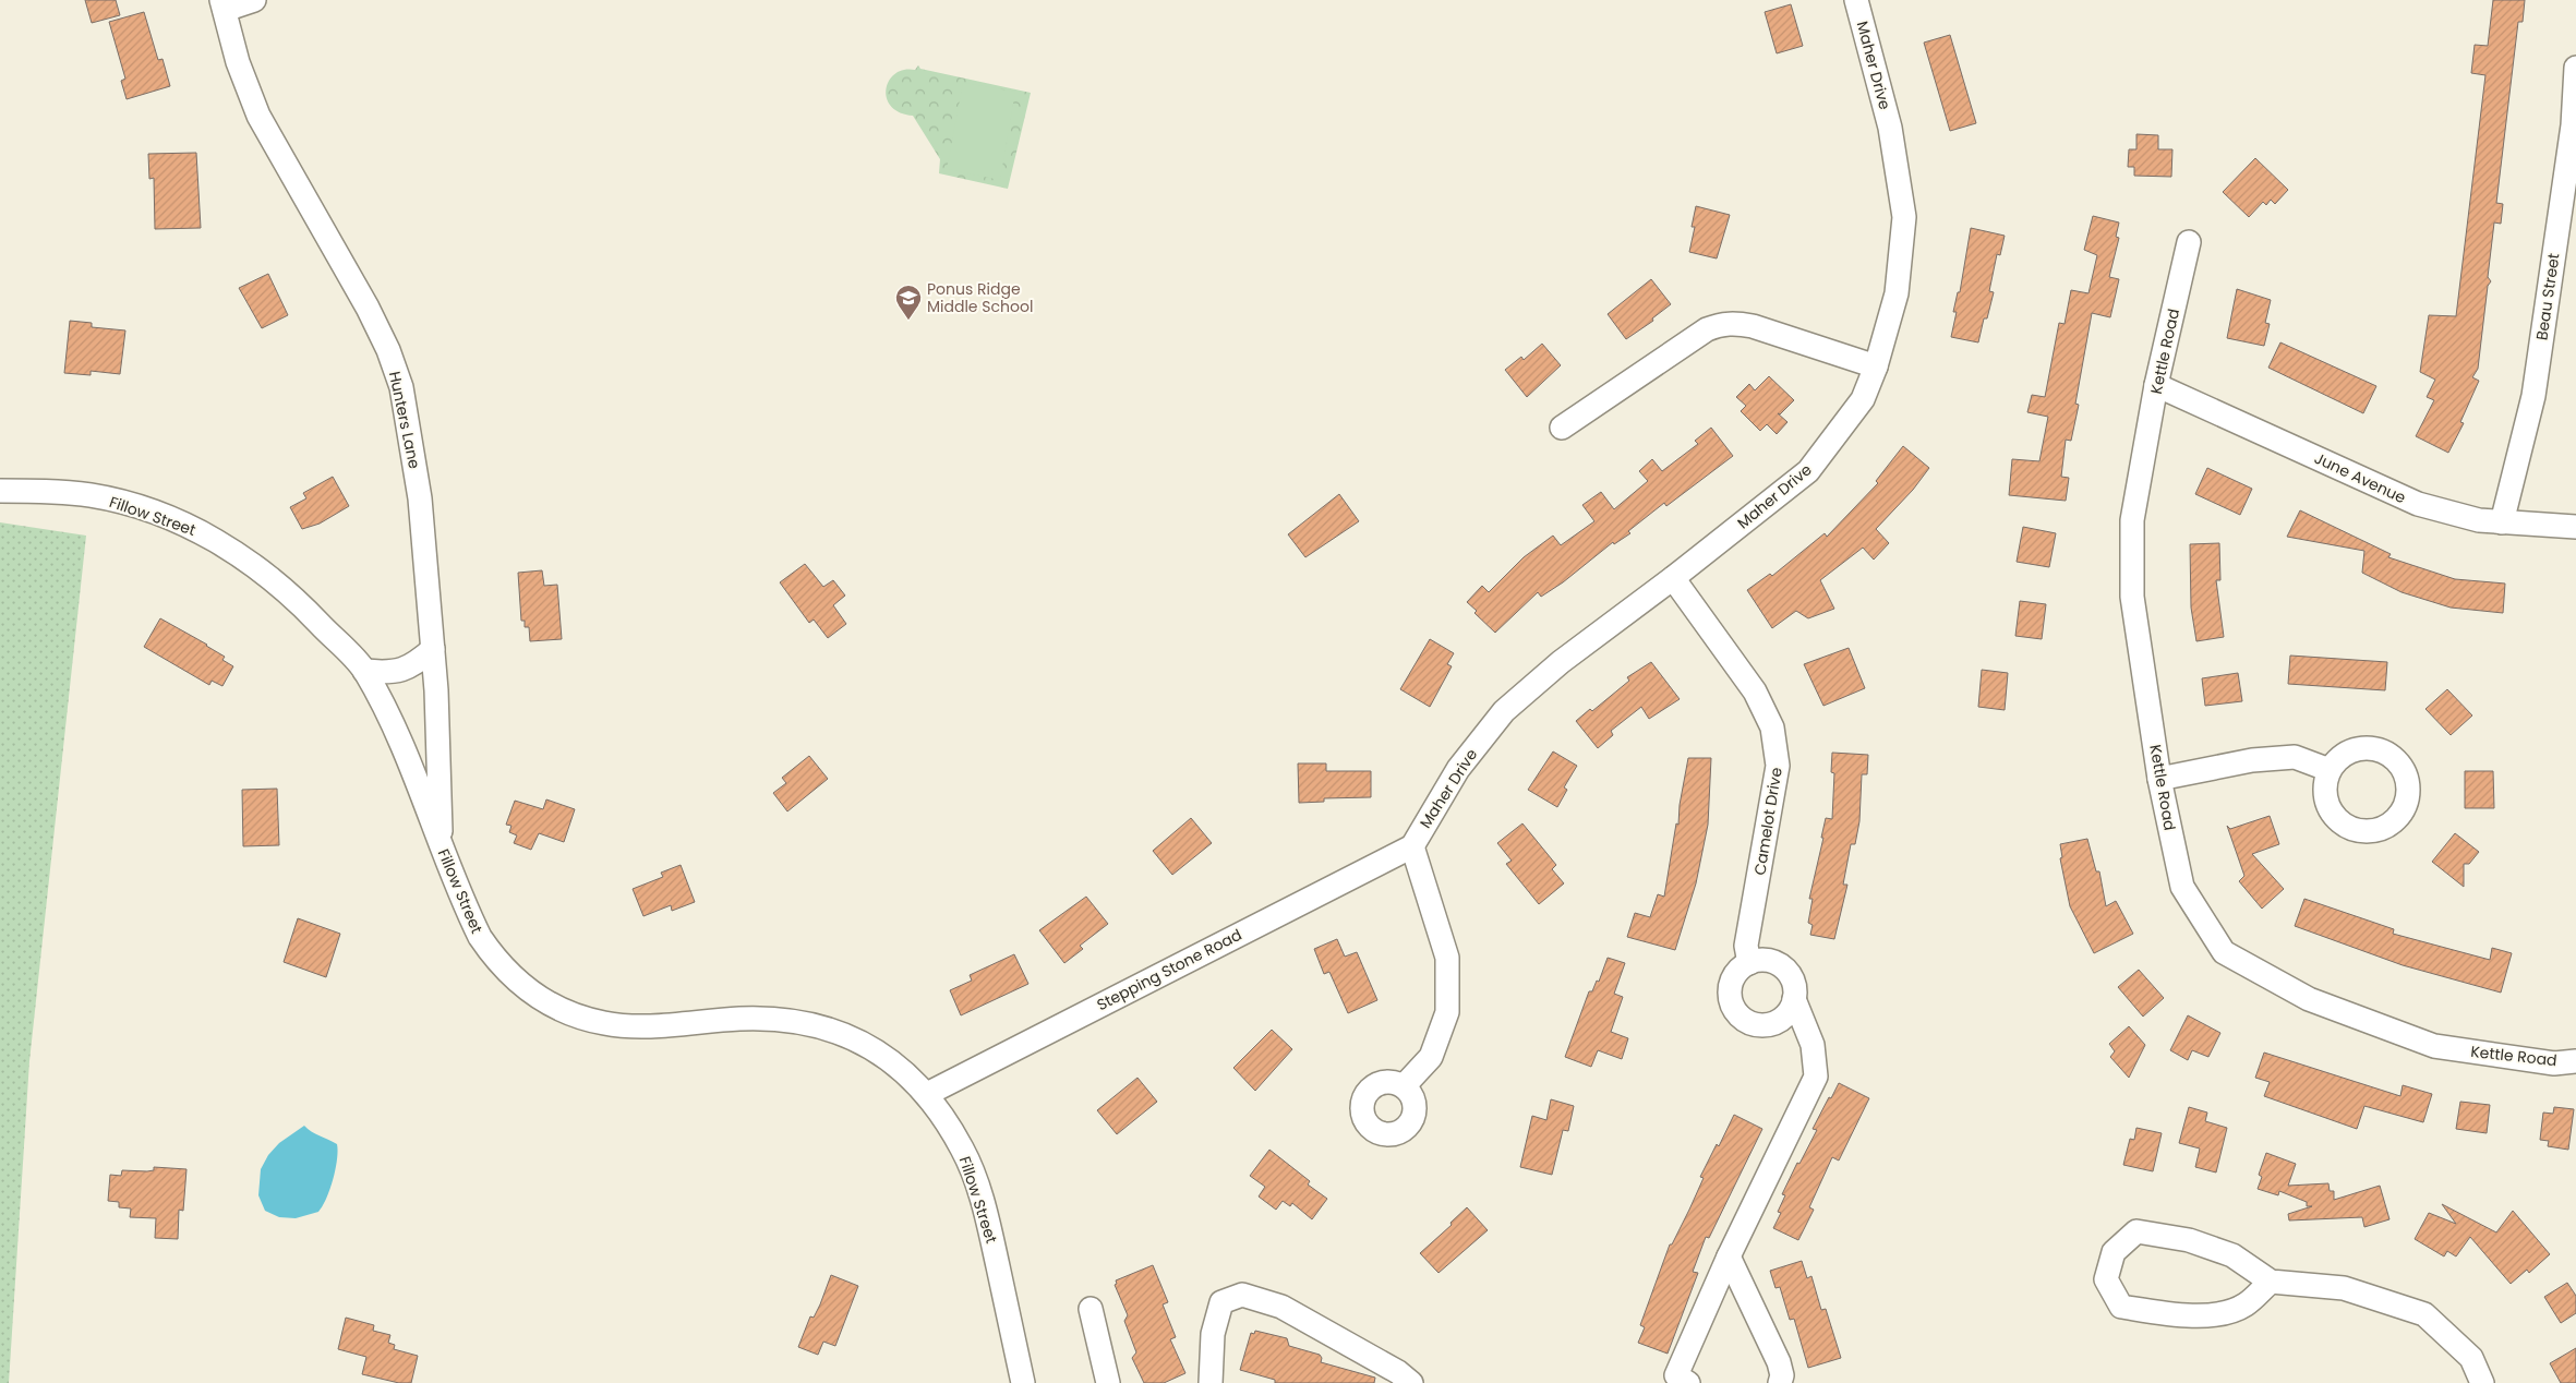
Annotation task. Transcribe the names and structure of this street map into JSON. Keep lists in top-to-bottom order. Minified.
{"streets":{"street":["Maher Drive","Beau Street","Kettle Road","Hunters Lane","June Avenue","Fillow Street","Camelot Drive","Stepping Stone Road"]},"crossings":[["Maher Drive","Camelot Drive"],["Maher Drive","Stepping Stone Road"],["Beau Street","June Avenue"],["Kettle Road","June Avenue"],["Hunters Lane","Fillow Street"],["Fillow Street","Stepping Stone Road"]],"places":{"school or university":["Ponus Ridge Middle School"]}}
